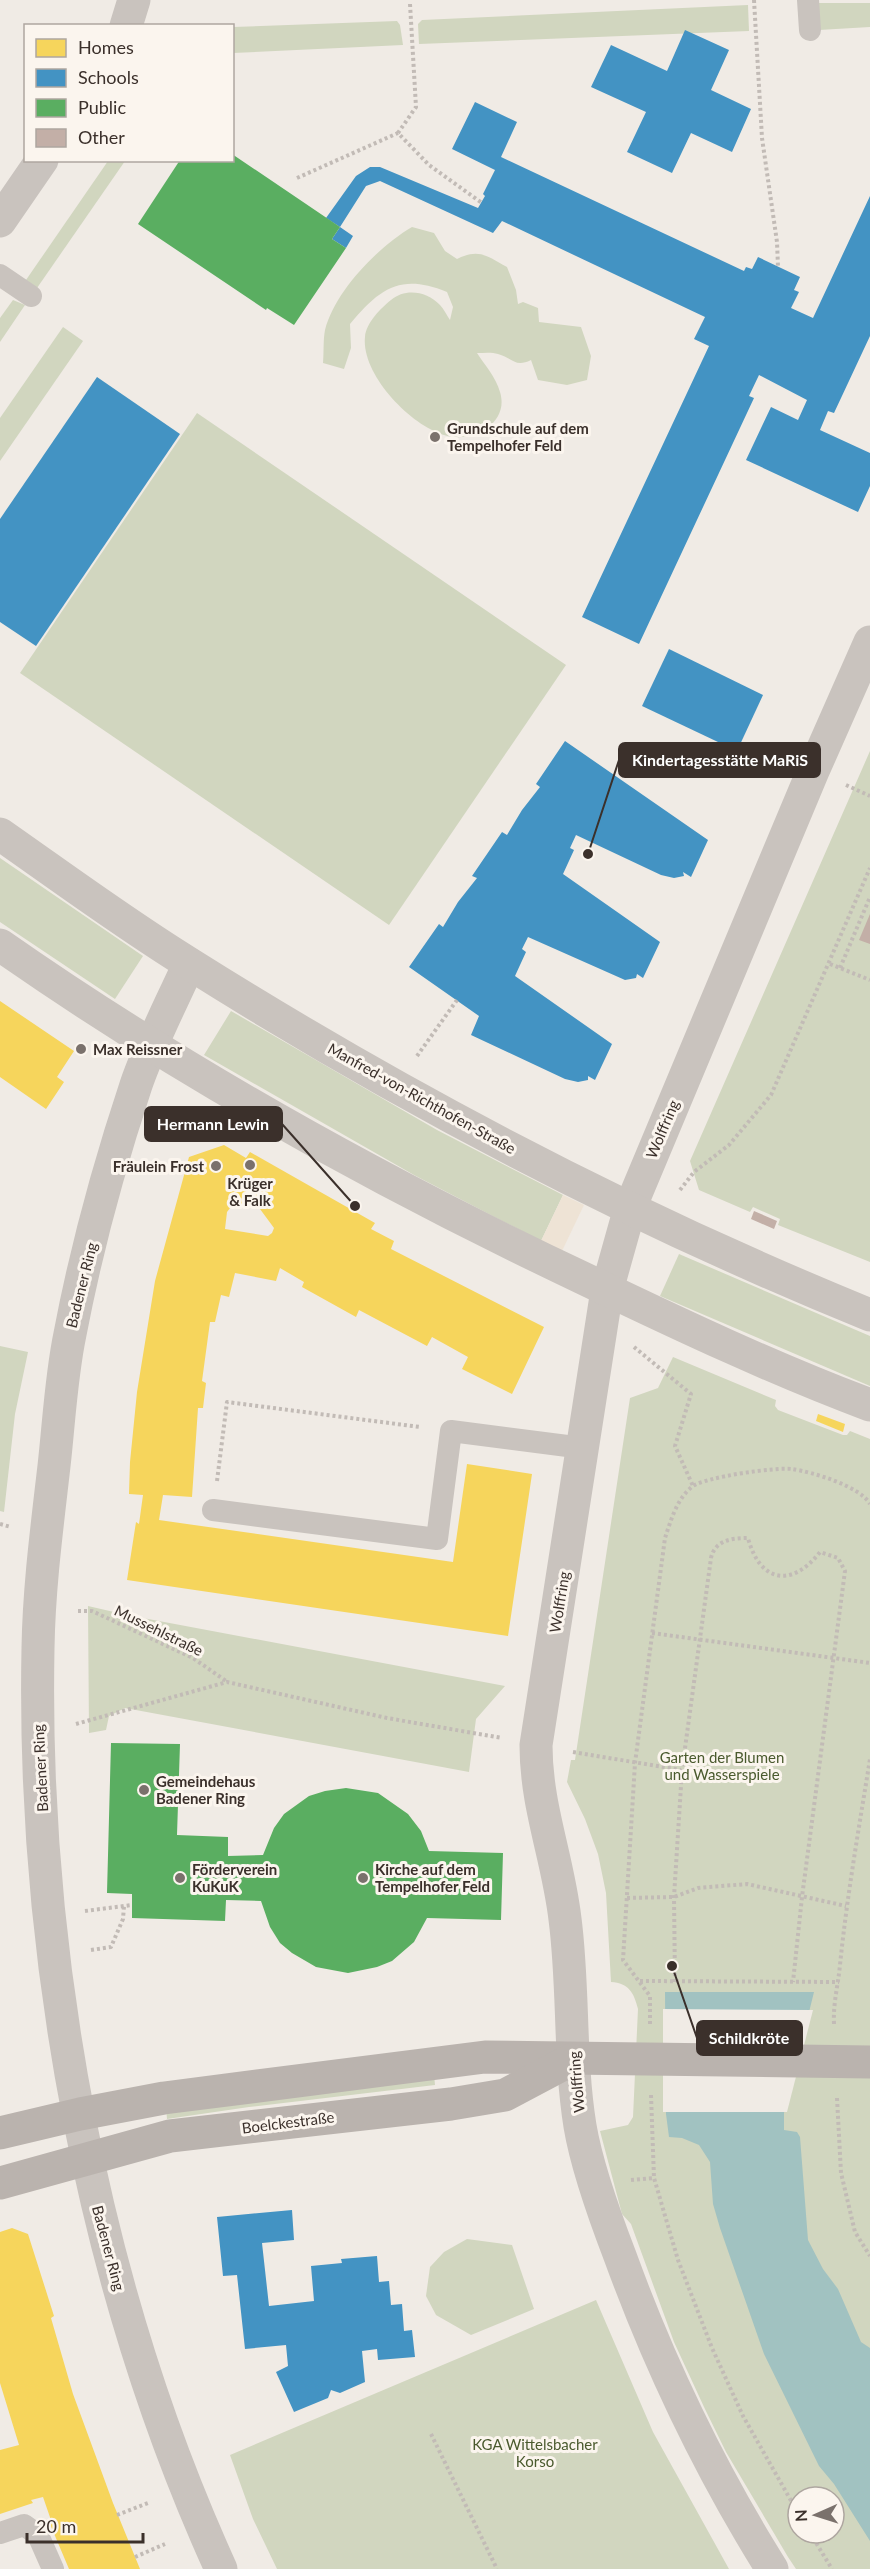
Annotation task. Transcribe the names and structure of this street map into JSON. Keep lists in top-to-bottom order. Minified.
{"streets":{"main road":["Boelckestraße"],"street":["Manfred-von-Richthofen-Straße","Wolffring","Badener Ring"],"path":["Mussehlstraße"]},"crossings":[["Manfred-von-Richthofen-Straße","Wolffring"],["Manfred-von-Richthofen-Straße","Badener Ring"],["Wolffring","Boelckestraße"],["Badener Ring","Boelckestraße"]],"parks":["Garten der Blumen und Wasserspiele","KGA Wittelsbacher Korso"],"places":["Grundschule auf dem Tempelhofer Feld","Kindertagesstätte MaRiS","Max Reissner","Krüger & Falk","Fräulein Frost","Hermann Lewin","Gemeindehaus Badener Ring","Förderverein KuKuK","Kirche auf dem Tempelhofer Feld","Schildkröte"],"legend":["Homes","Schools","Public","Other"],"scale_bar":"20 m","north":"left"}
